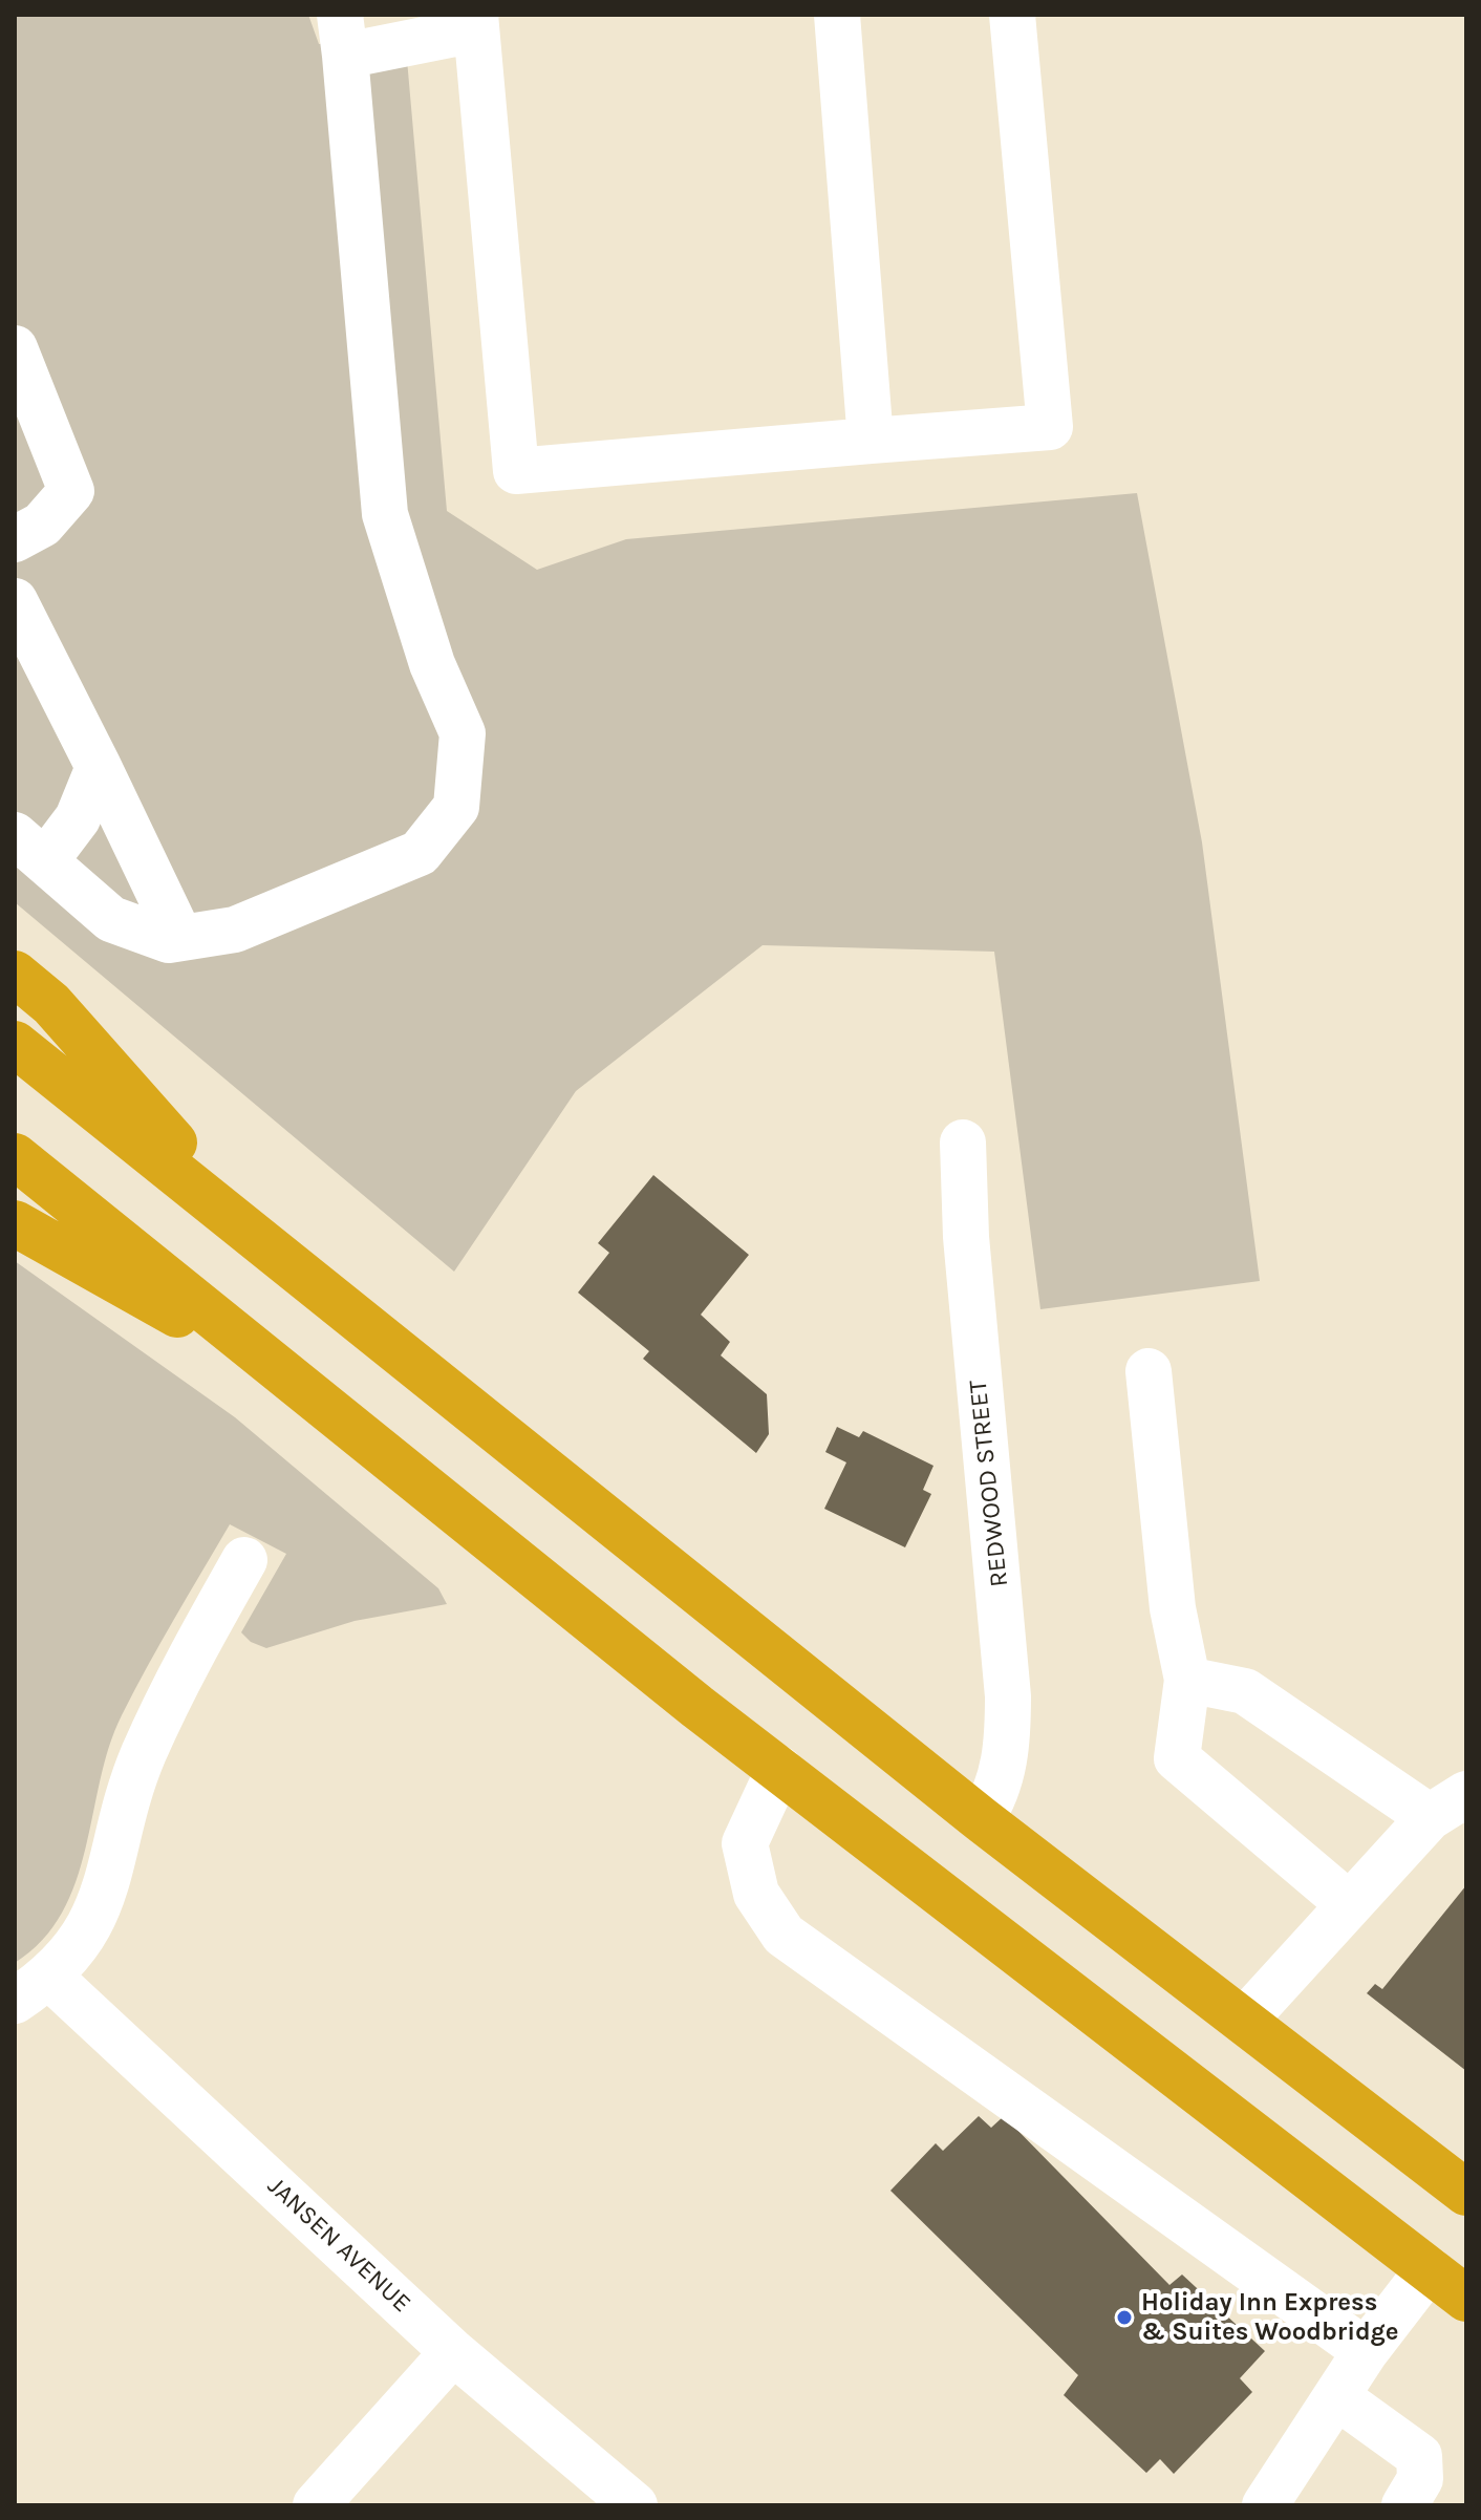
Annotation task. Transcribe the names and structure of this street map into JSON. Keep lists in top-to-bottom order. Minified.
{"streets":{"street":["REDWOOD STREET","JANSEN AVENUE"]},"places":["Holiday Inn Express & Suites Woodbridge"]}
